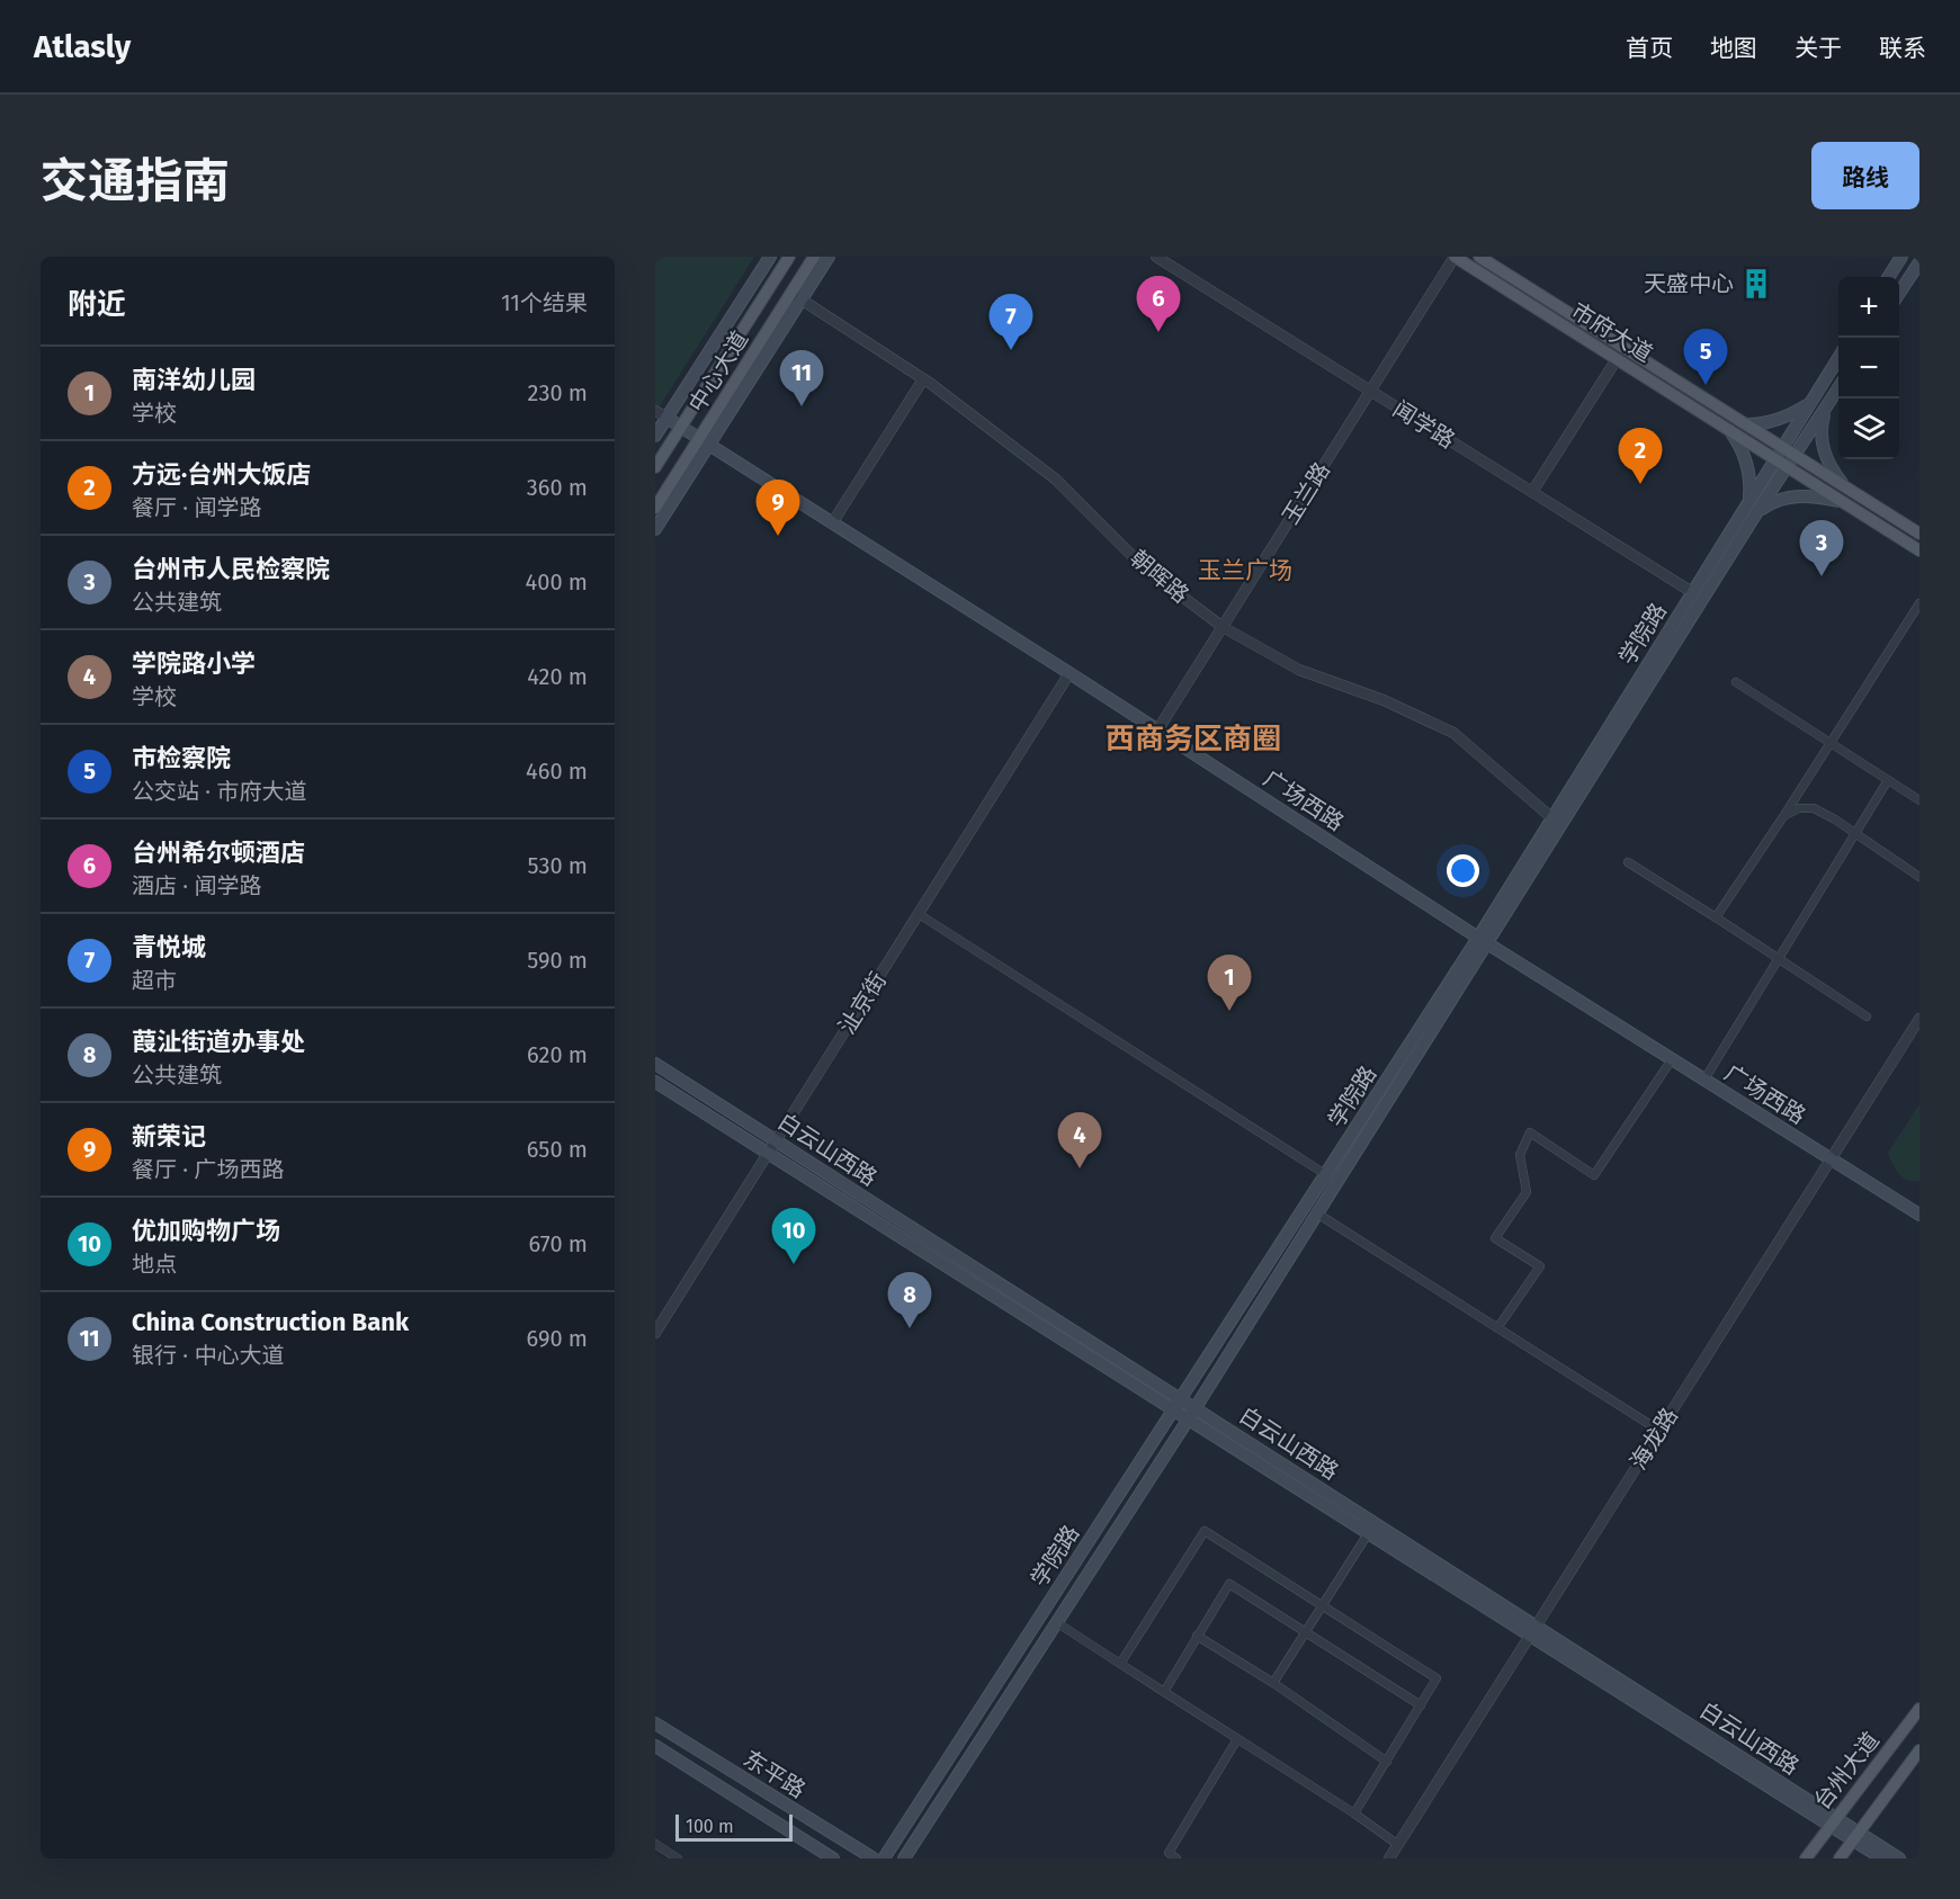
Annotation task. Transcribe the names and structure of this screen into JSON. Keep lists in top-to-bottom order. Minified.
{"streets":{"main road":["市府大道","中心大道","学院路","广场西路","白云山西路","台州大道","东平路"],"street":["闻学路","玉兰路","朝晖路","沚京街","海龙路"]},"crossings":[["市府大道","玉兰路"],["市府大道","学院路"],["中心大道","朝晖路"],["中心大道","广场西路"],["闻学路","玉兰路"],["闻学路","学院路"],["玉兰路","朝晖路"],["玉兰路","广场西路"],["朝晖路","学院路"],["学院路","广场西路"],["学院路","白云山西路"],["广场西路","沚京街"],["广场西路","海龙路"],["沚京街","白云山西路"],["白云山西路","海龙路"],["白云山西路","台州大道"]],"districts":["玉兰广场","西商务区商圈"],"places":{"building":["天盛中心"]},"scale_bar":"100 m","page":{"header":"Atlasly","nav":["首页","地图","关于","联系"],"title":"交通指南","buttons":"路线","heading":["附近","11个结果"],"pins":["6","7","5","11","2","9","3","1","4","10","8"],"map_buttons":["+","−"],"list":[{"mark":"1","name":"南洋幼儿园","note":"学校","value":"230 m"},{"mark":"2","name":"方远·台州大饭店","note":"餐厅 · 闻学路","value":"360 m"},{"mark":"3","name":"台州市人民检察院","note":"公共建筑","value":"400 m"},{"mark":"4","name":"学院路小学","note":"学校","value":"420 m"},{"mark":"5","name":"市检察院","note":"公交站 · 市府大道","value":"460 m"},{"mark":"6","name":"台州希尔顿酒店","note":"酒店 · 闻学路","value":"530 m"},{"mark":"7","name":"青悦城","note":"超市","value":"590 m"},{"mark":"8","name":"葭沚街道办事处","note":"公共建筑","value":"620 m"},{"mark":"9","name":"新荣记","note":"餐厅 · 广场西路","value":"650 m"},{"mark":"10","name":"优加购物广场","note":"地点","value":"670 m"},{"mark":"11","name":"China Construction Bank","note":"银行 · 中心大道","value":"690 m"}],"scale":"100 m"}}
